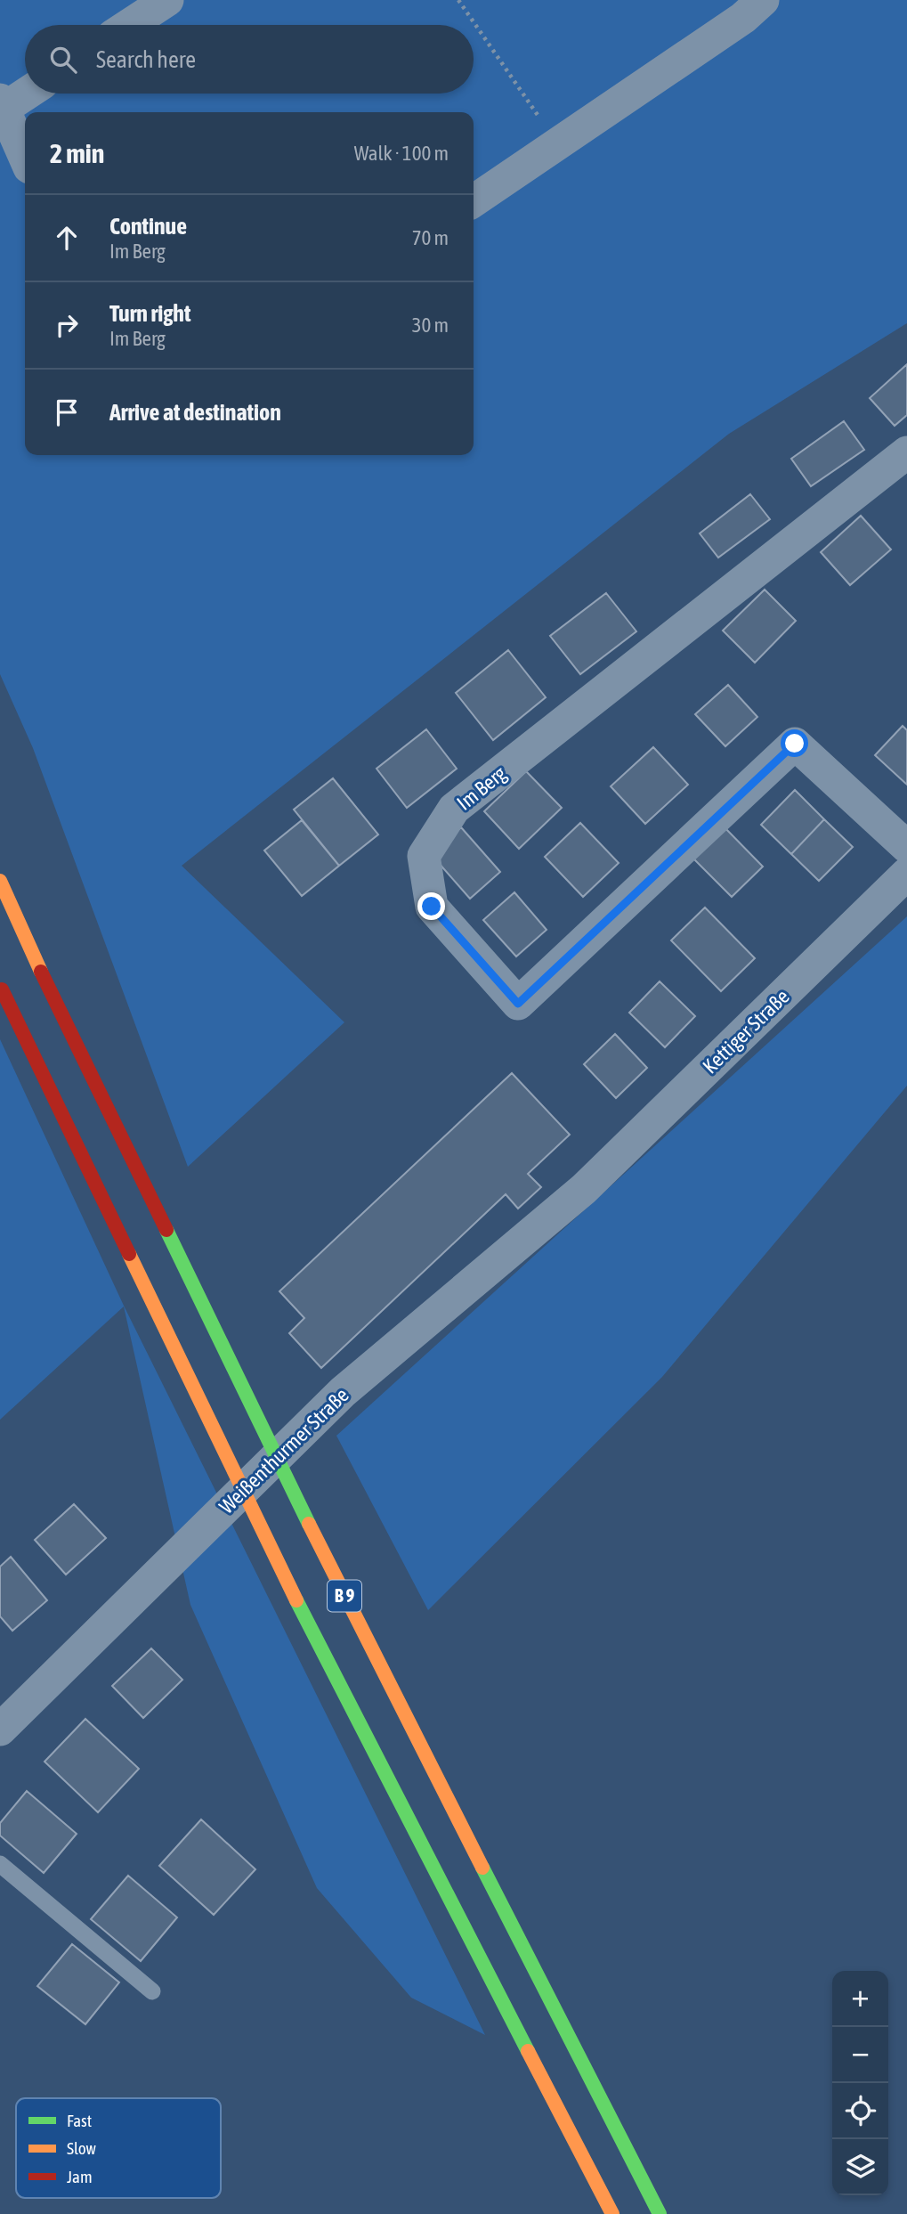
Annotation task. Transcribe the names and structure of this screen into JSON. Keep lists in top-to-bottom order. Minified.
{"streets":{"highway":["B 9"],"street":["Im Berg","Kettiger Straße","Weißenthurmer Straße"]},"crossings":[["Kettiger Straße","Weißenthurmer Straße"]],"legend":["Fast","Slow","Jam"],"page":{"search":"Search here","heading":["2 min","Walk · 100 m"],"list":[["Continue","Im Berg","70 m"],["Turn right","Im Berg","30 m"],"Arrive at destination"],"map_buttons":["+","−"]}}
